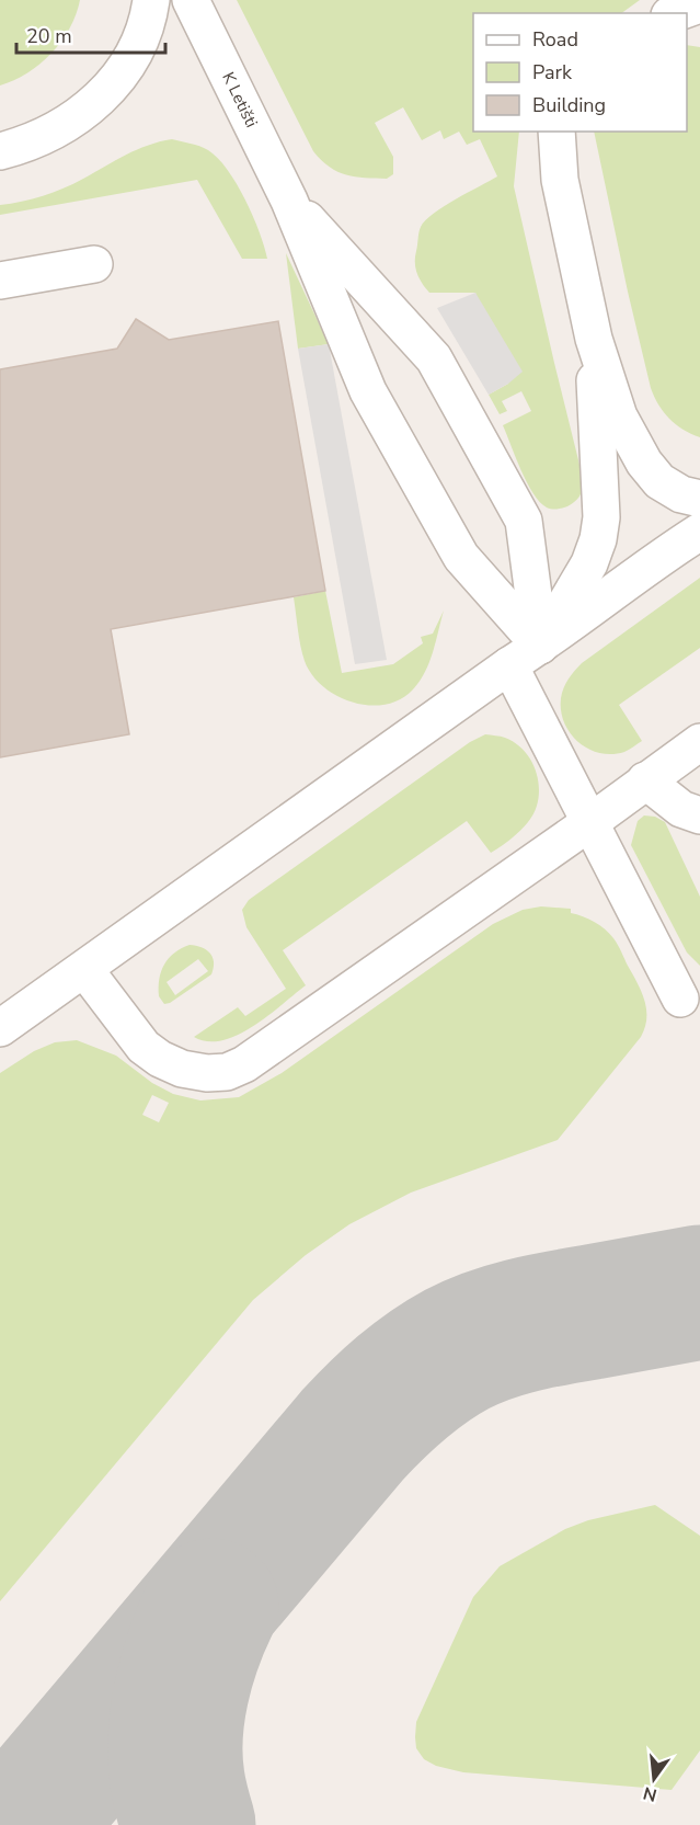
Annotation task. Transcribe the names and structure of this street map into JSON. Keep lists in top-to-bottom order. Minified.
{"streets":{"lane":["K Letišti"]},"legend":["Road","Park","Building"],"scale_bar":"20 m","north":"bottom"}
